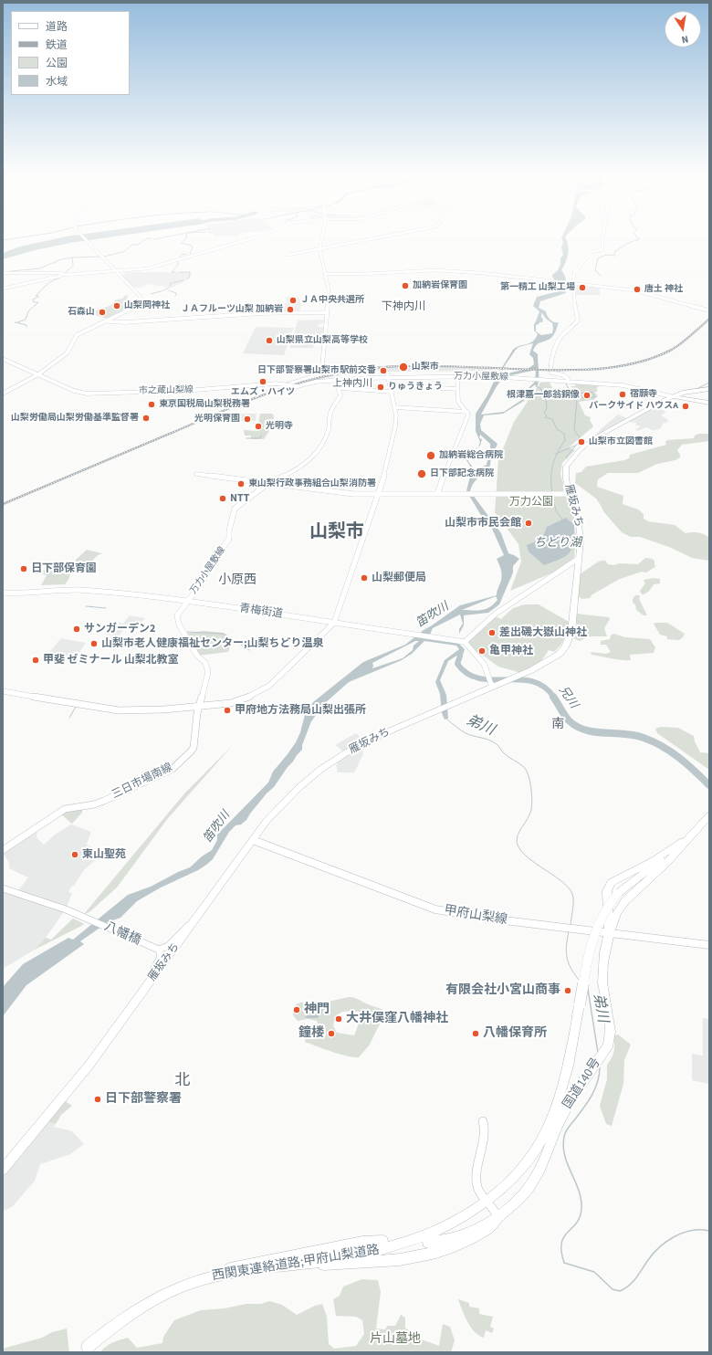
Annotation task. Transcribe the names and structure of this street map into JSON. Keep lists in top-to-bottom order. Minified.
{"streets":{"highway":["雁坂みち","国道140号","西関東連絡道路;甲府山梨道路"],"main road":["甲府山梨線"],"street":["万力小屋敷線","市之蔵山梨線","青梅街道","三日市場南線","八幡橋"]},"crossings":[["万力小屋敷線","市之蔵山梨線"],["万力小屋敷線","雁坂みち"],["万力小屋敷線","青梅街道"],["万力小屋敷線","三日市場南線"],["雁坂みち","甲府山梨線"],["青梅街道","三日市場南線"],["甲府山梨線","国道140号"]],"districts":["下神内川","上神内川","山梨市","小原西","南","北"],"water":["ちどり湖","笛吹川","兄川","弟川"],"parks":["万力公園","片山墓地"],"places":["加納岩保育園","第一精工 山梨工場","唐土 神社","ＪＡ中央共選所","山梨岡神社","ＪＡフルーツ山梨 加納岩","石森山","山梨県立山梨高等学校","山梨市","日下部警察署山梨市駅前交番","エムズ・ハイツ","りゅうきょう","宿願寺","根津嘉一郎翁銅像","東京国税局山梨税務署","パークサイド ハウスA","山梨労働局山梨労働基準監督署","光明保育園","光明寺","山梨市立図書館","加納岩総合病院","日下部記念病院","東山梨行政事務組合山梨消防署","NTT","山梨市市民会館","日下部保育園","山梨郵便局","サンガーデン2","差出磯大嶽山神社","山梨市老人健康福祉センター;山梨ちどり温泉","亀甲神社","甲斐 ゼミナール 山梨北教室","甲府地方法務局山梨出張所","東山聖苑","有限会社小宮山商事","神門","大井俣窪八幡神社","鐘楼","八幡保育所","日下部警察署"],"legend":["道路","鉄道","公園","水域"],"north":"bottom"}
